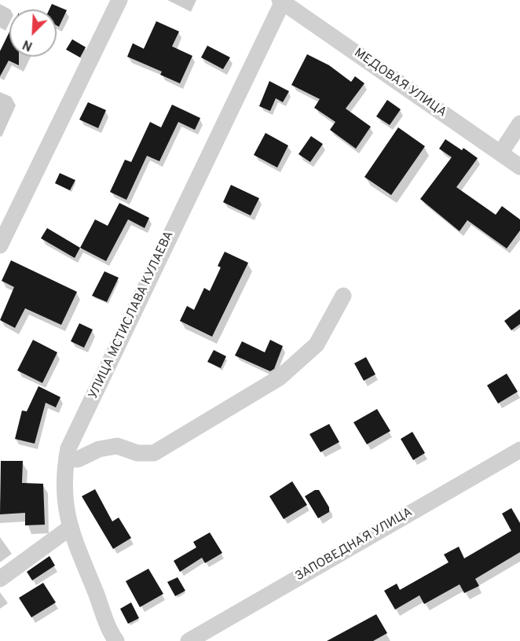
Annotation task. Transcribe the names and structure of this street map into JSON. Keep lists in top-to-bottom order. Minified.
{"streets":{"street":["МЕДОВАЯ УЛИЦА","УЛИЦА МСТИСЛАВА КУЛАЕВА","ЗАПОВЕДНАЯ УЛИЦА"]},"crossings":[["МЕДОВАЯ УЛИЦА","УЛИЦА МСТИСЛАВА КУЛАЕВА"]],"north":"bottom left"}
